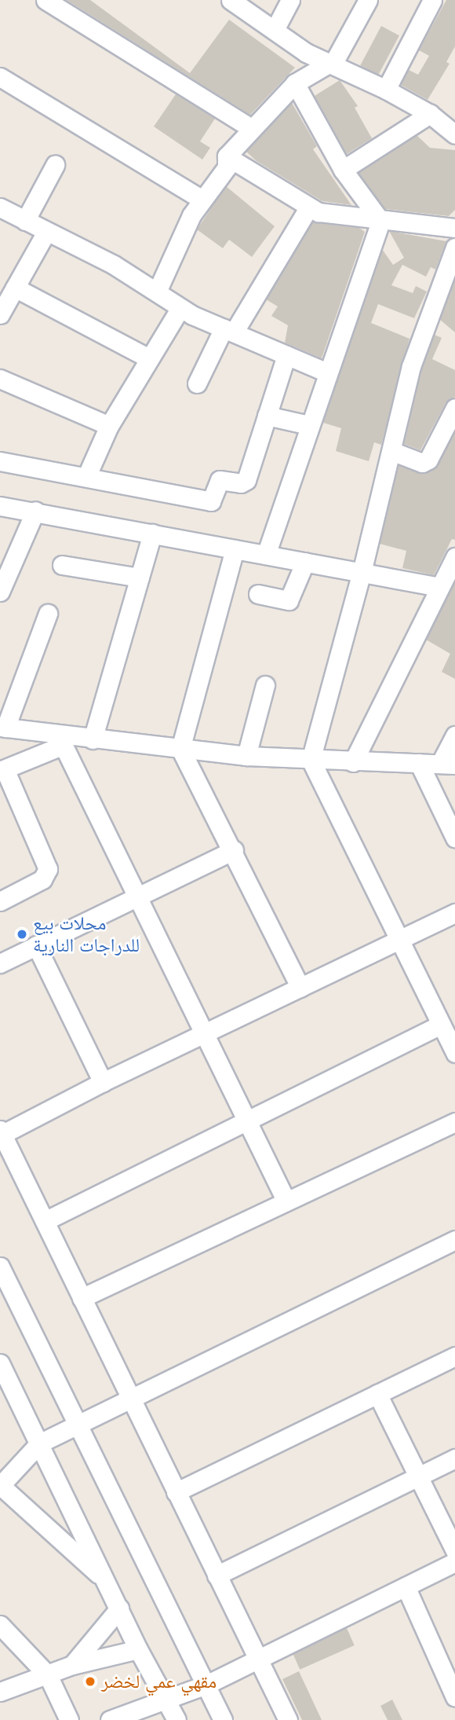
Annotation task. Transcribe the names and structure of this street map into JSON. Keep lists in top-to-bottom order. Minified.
{"places":["محلات بيع للدراجات النارية","مقهي عمي لخضر"]}
